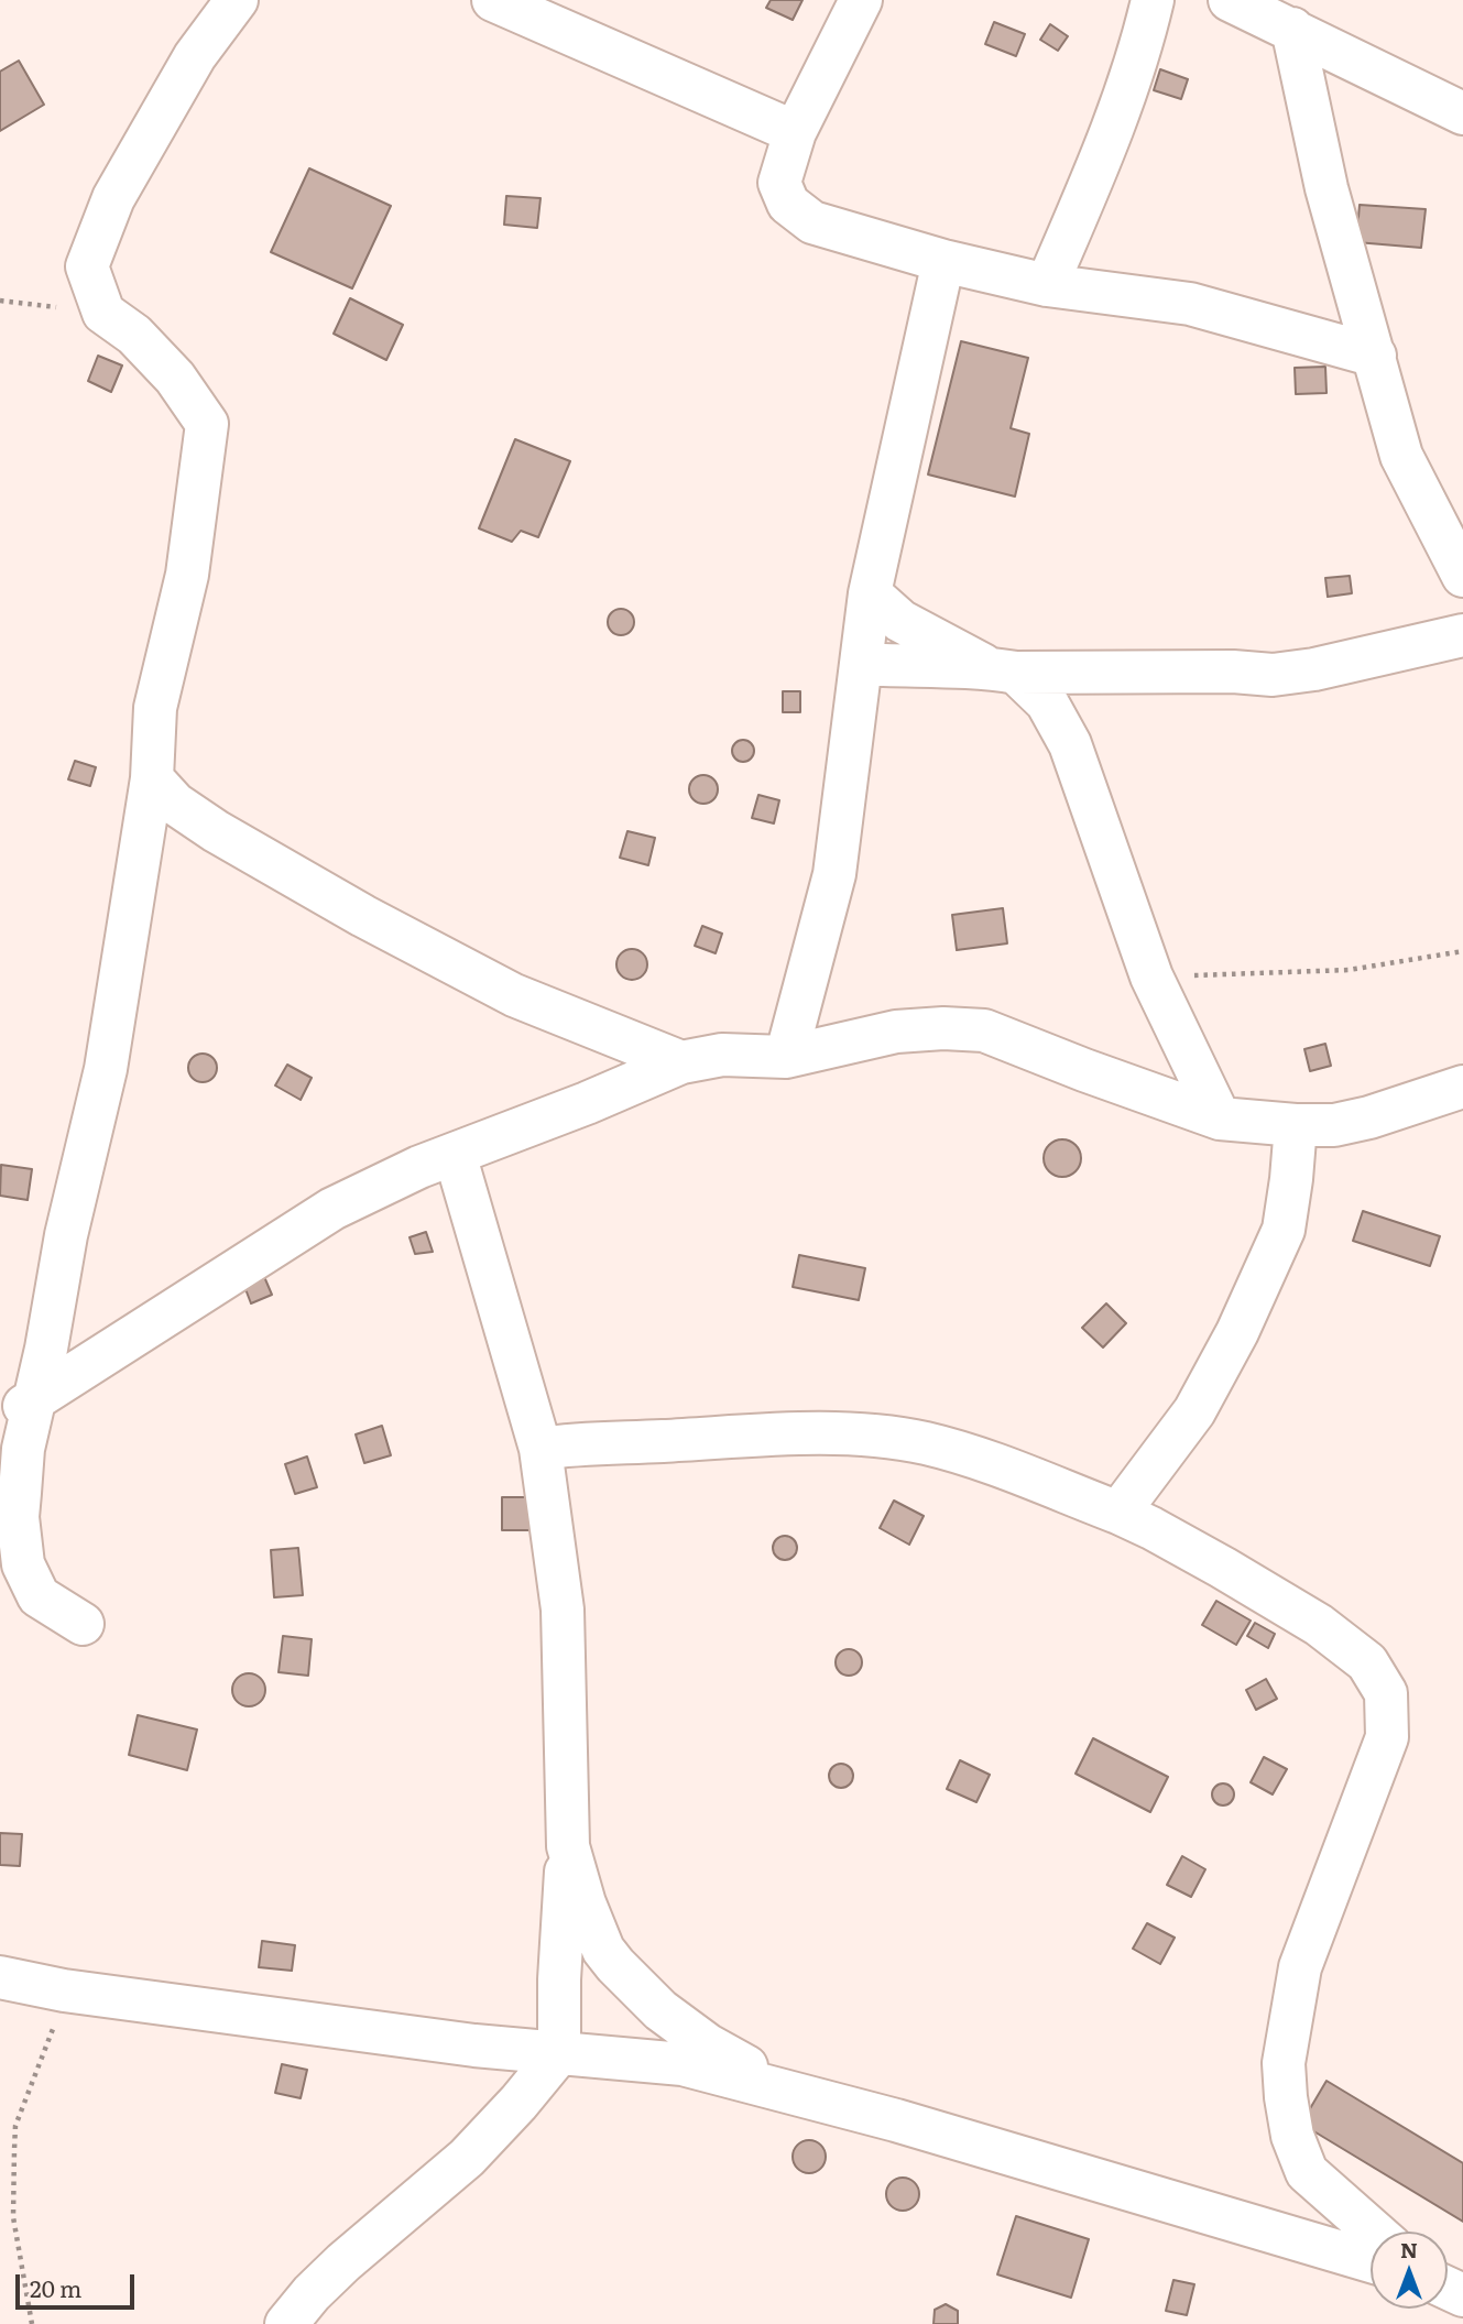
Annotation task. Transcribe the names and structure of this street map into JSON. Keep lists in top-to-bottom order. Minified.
{"scale_bar":"20 m","north":"top"}
